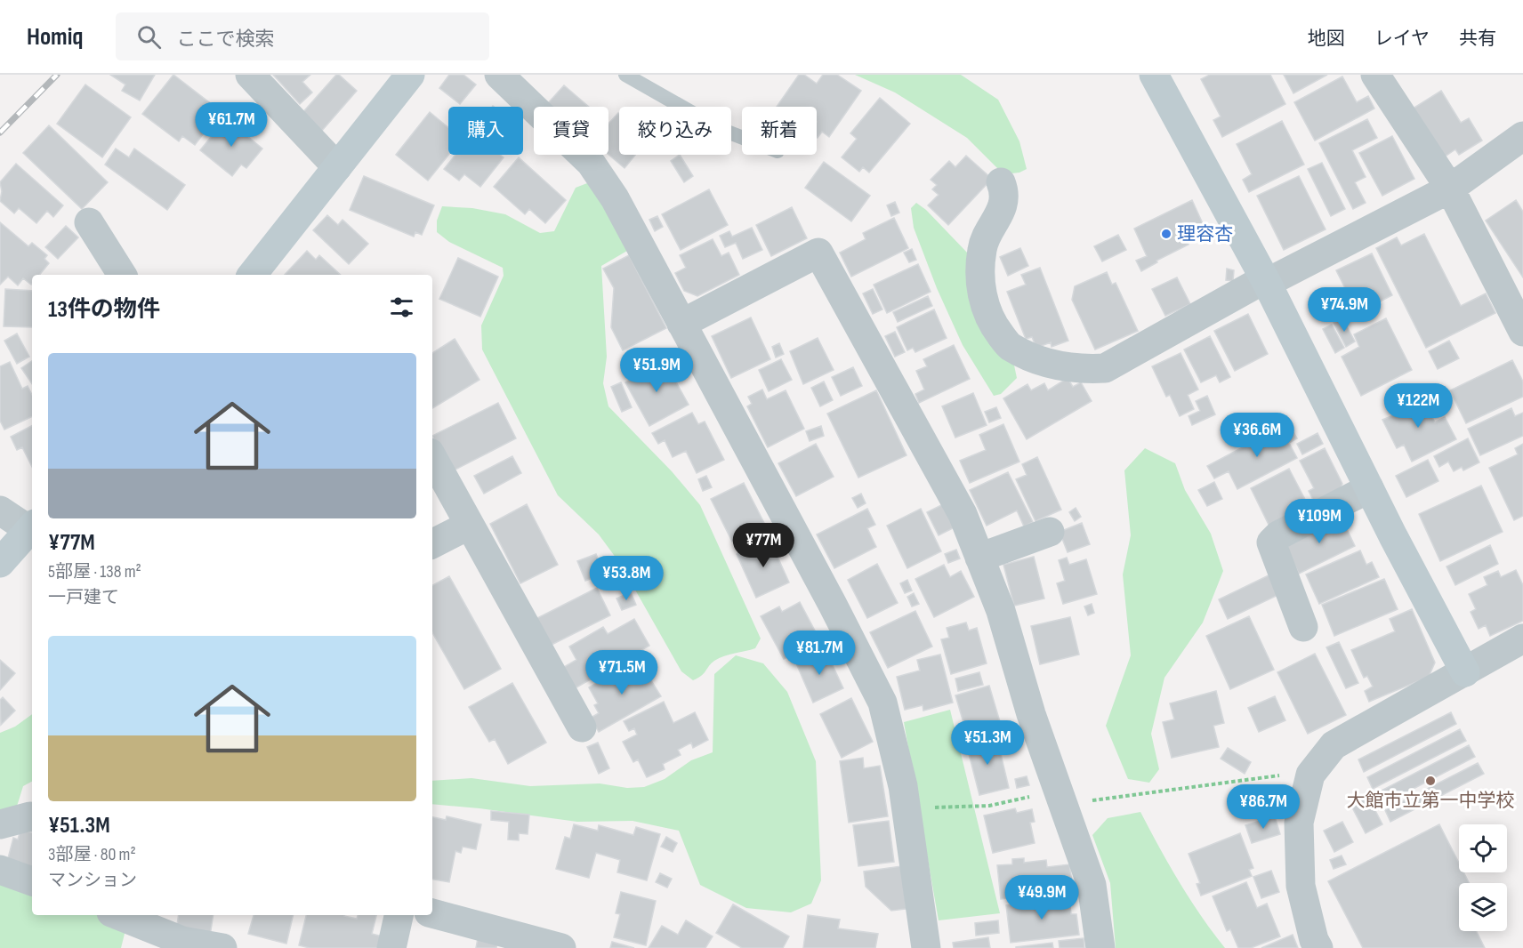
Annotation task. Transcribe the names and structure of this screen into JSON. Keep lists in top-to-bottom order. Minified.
{"places":["理容杏","大館市立第一中学校"],"page":{"header":"Homiq","search":"ここで検索","nav":["地図","レイヤ","共有"],"price":["¥61.7M","¥74.9M","¥51.9M","¥122M","¥36.6M","¥109M","¥77M","¥53.8M","¥81.7M","¥71.5M","¥51.3M","¥86.7M","¥49.9M"],"chip":["購入","賃貸","絞り込み","新着"],"heading":"13件の物件","list":[{"name":"¥77M","note":"5部屋 · 138 m² · 一戸建て"},{"name":"¥51.3M","note":"3部屋 · 80 m² · マンション"}]}}
